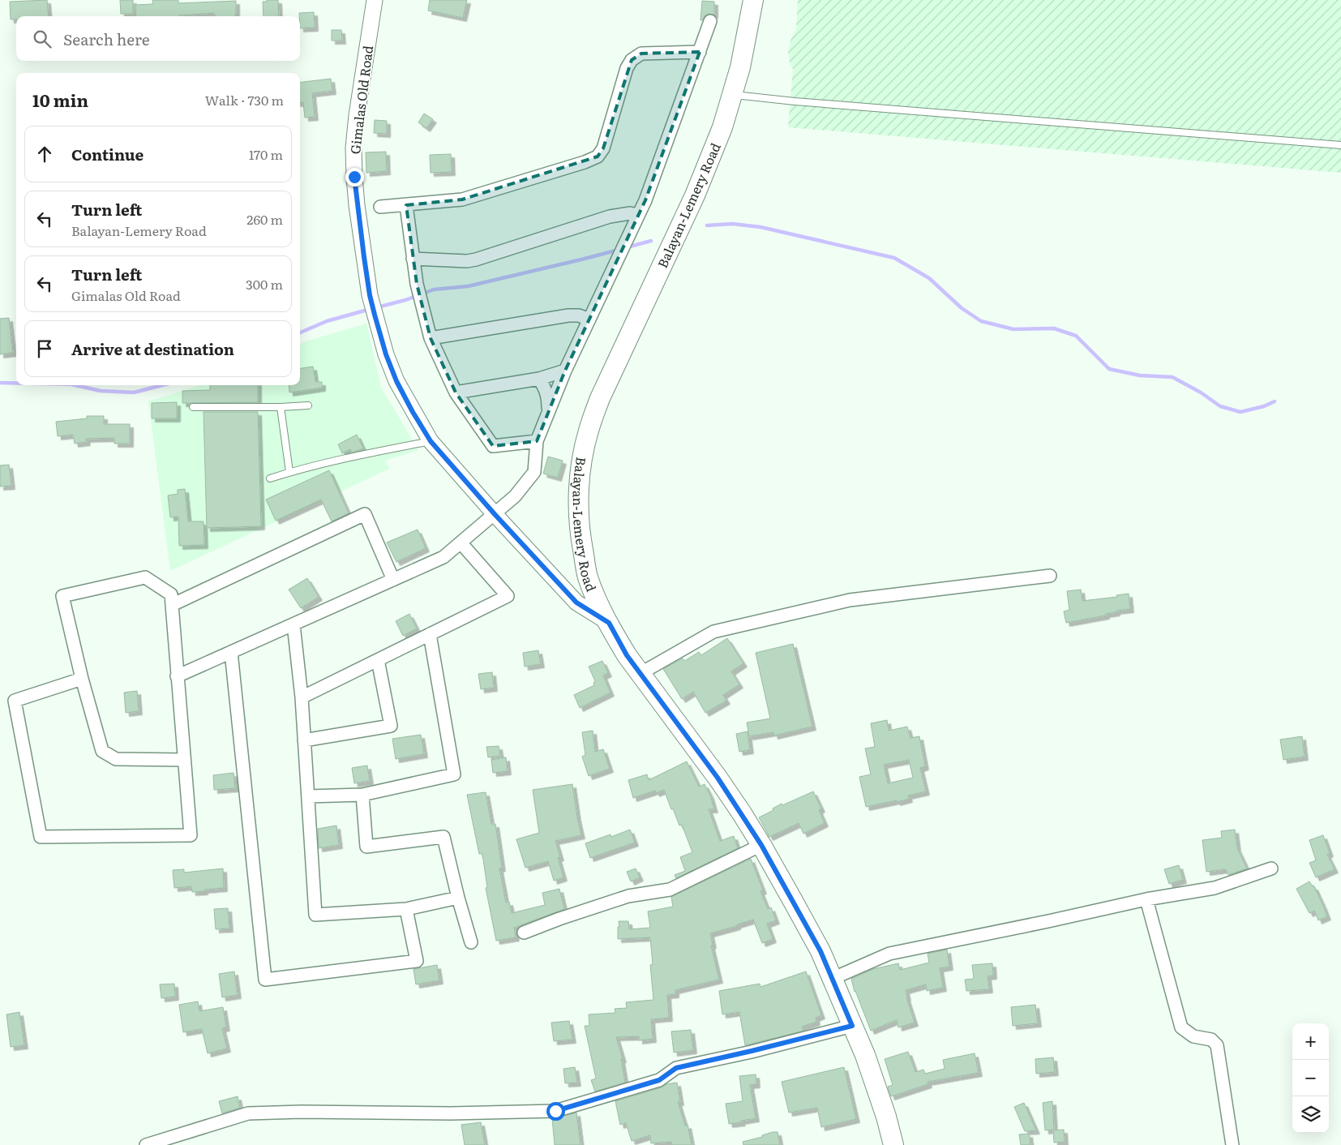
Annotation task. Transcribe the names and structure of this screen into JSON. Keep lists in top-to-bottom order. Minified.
{"streets":{"main road":["Balayan-Lemery Road"],"street":["Gimalas Old Road"]},"crossings":[["Gimalas Old Road","Balayan-Lemery Road"]],"page":{"search":"Search here","heading":["10 min","Walk · 730 m"],"list":[["Continue","170 m"],["Turn left","Balayan-Lemery Road","260 m"],["Turn left","Gimalas Old Road","300 m"],"Arrive at destination"],"map_buttons":["+","−"]}}
